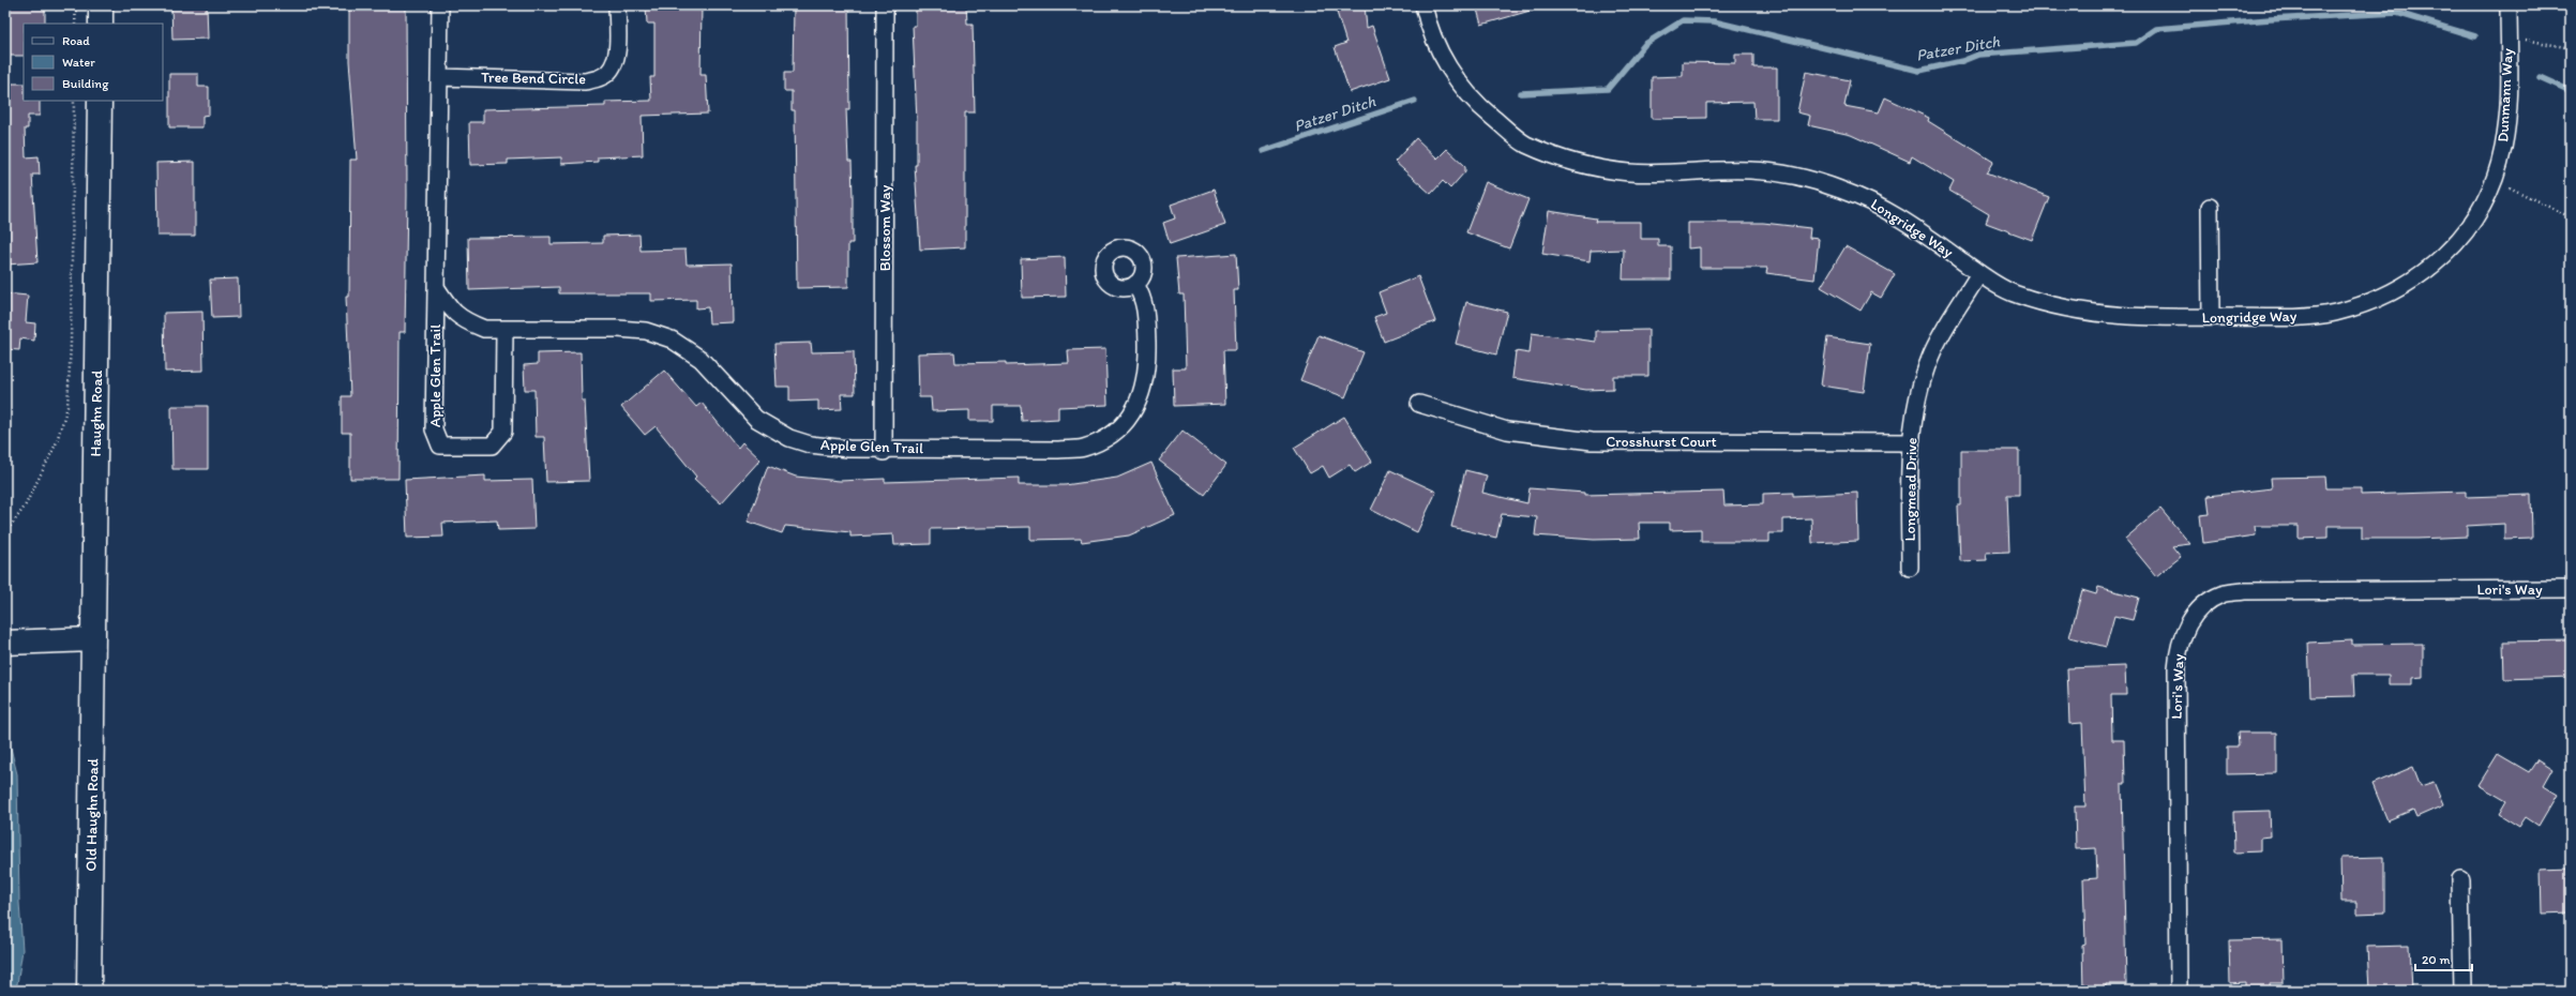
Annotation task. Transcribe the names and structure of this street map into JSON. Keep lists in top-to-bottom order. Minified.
{"streets":{"street":["Tree Bend Circle","Dunmann Way","Blossom Way","Longridge Way","Apple Glen Trail","Haughn Road","Crosshurst Court","Longmead Drive","Lori's Way","Old Haughn Road"]},"crossings":[["Tree Bend Circle","Apple Glen Trail"],["Dunmann Way","Longridge Way"],["Blossom Way","Apple Glen Trail"],["Longridge Way","Longmead Drive"],["Haughn Road","Old Haughn Road"],["Crosshurst Court","Longmead Drive"]],"water":["Patzer Ditch"],"legend":["Road","Water","Building"],"scale_bar":"20 m"}
